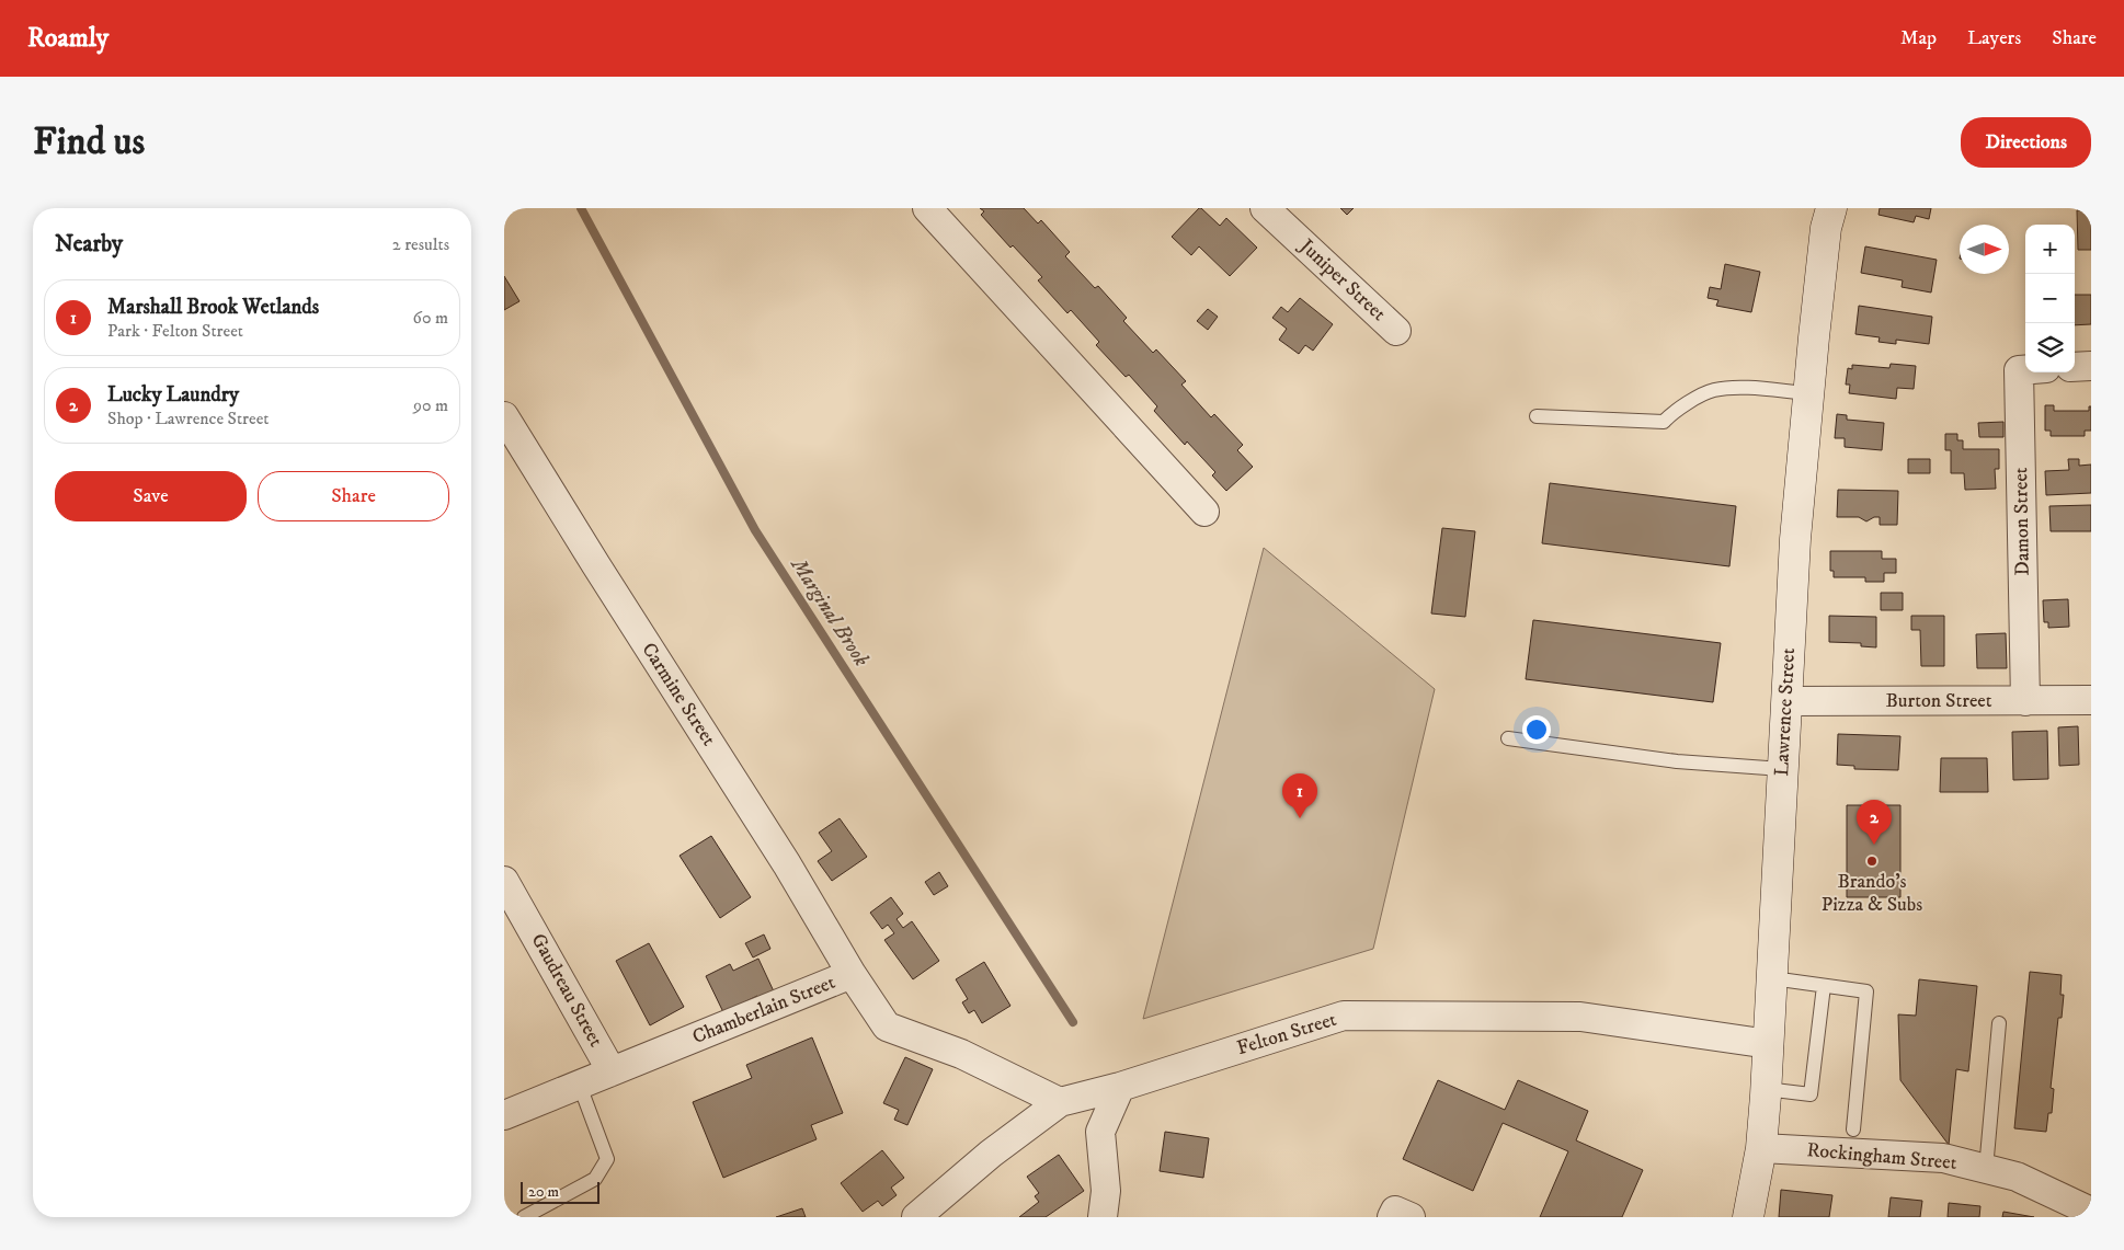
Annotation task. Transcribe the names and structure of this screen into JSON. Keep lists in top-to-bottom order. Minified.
{"streets":{"street":["Juniper Street","Damon Street","Carmine Street","Burton Street","Lawrence Street","Gaudreau Street","Chamberlain Street","Felton Street","Rockingham Street"]},"crossings":[["Damon Street","Burton Street"],["Carmine Street","Chamberlain Street"],["Burton Street","Lawrence Street"],["Lawrence Street","Felton Street"],["Lawrence Street","Rockingham Street"],["Gaudreau Street","Chamberlain Street"],["Chamberlain Street","Felton Street"]],"water":["Marginal Brook"],"places":["Brando's Pizza & Subs"],"scale_bar":"20 m","north":"right","page":{"header":"Roamly","nav":["Map","Layers","Share"],"buttons":["Directions",["Save","Share"]],"title":"Find us","heading":["Nearby","2 results"],"map_buttons":["+","−"],"list":[{"mark":"1","name":"Marshall Brook Wetlands","note":"Park · Felton Street","value":"60 m"},{"mark":"2","name":"Lucky Laundry","note":"Shop · Lawrence Street","value":"90 m"}],"pins":["1","2"],"scale":"20 m"}}
